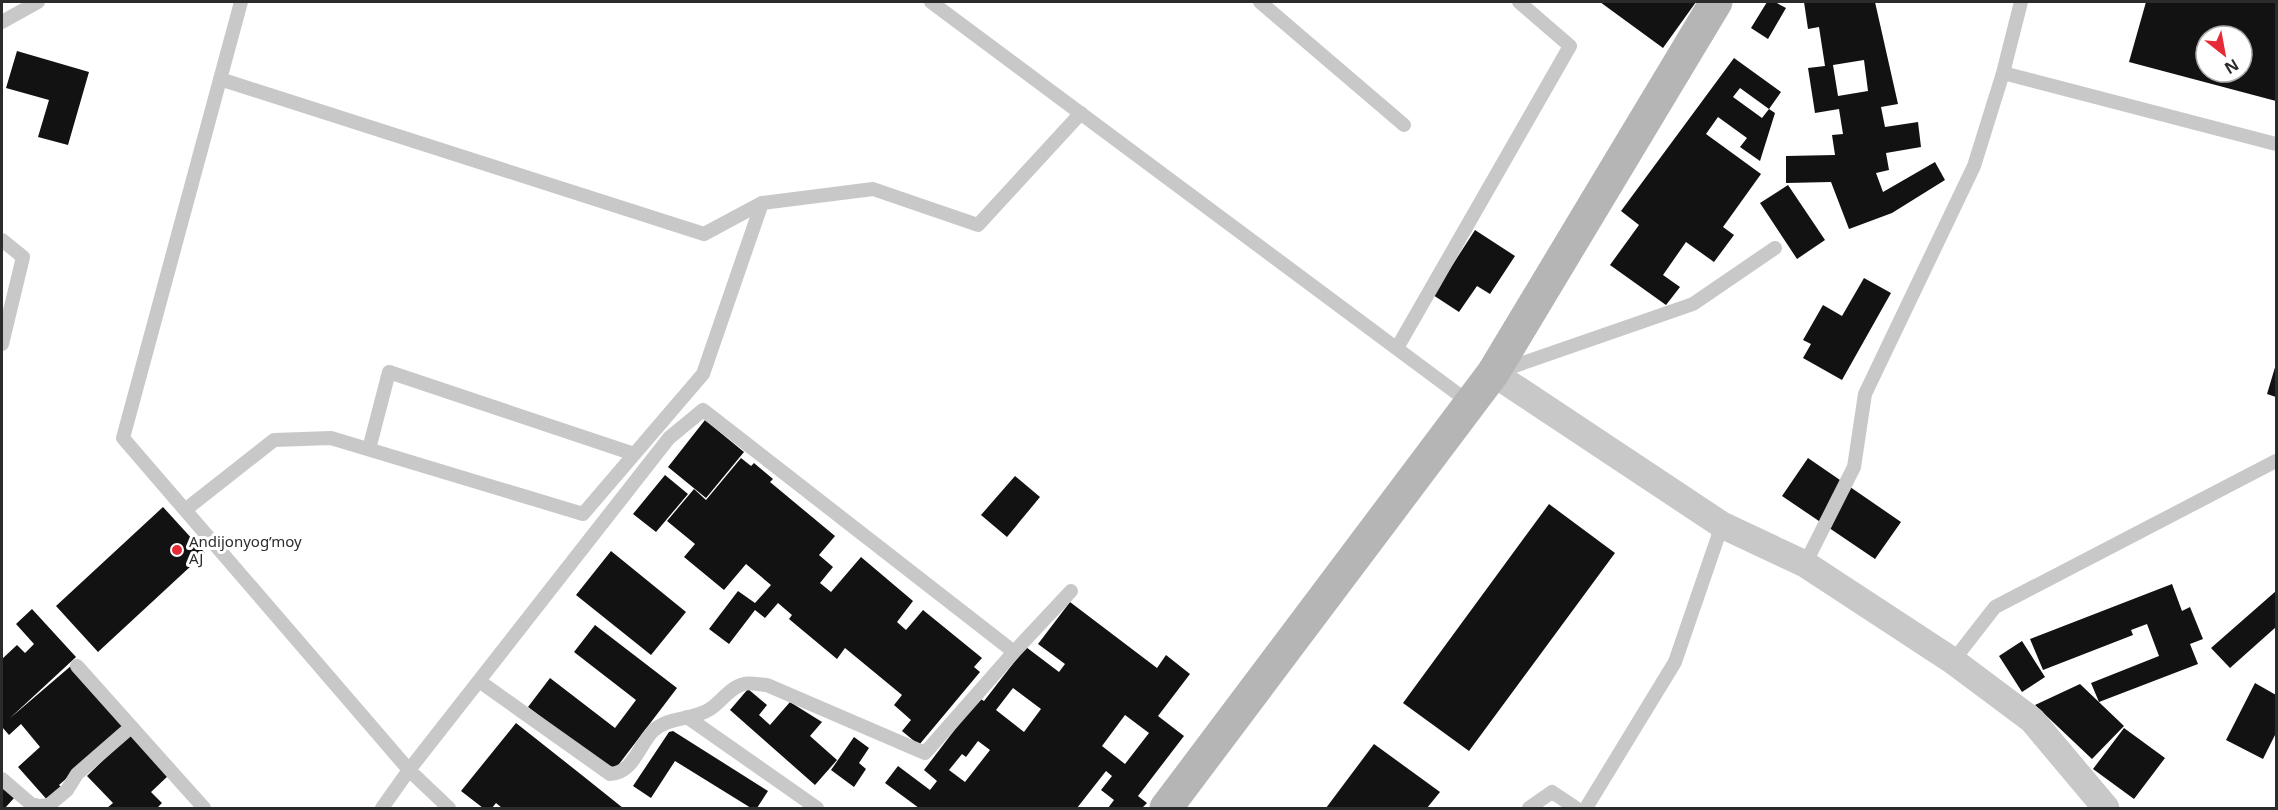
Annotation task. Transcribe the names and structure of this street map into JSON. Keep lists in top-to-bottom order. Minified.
{"places":["Andijonyog’moy AJ"],"north":"bottom right"}
